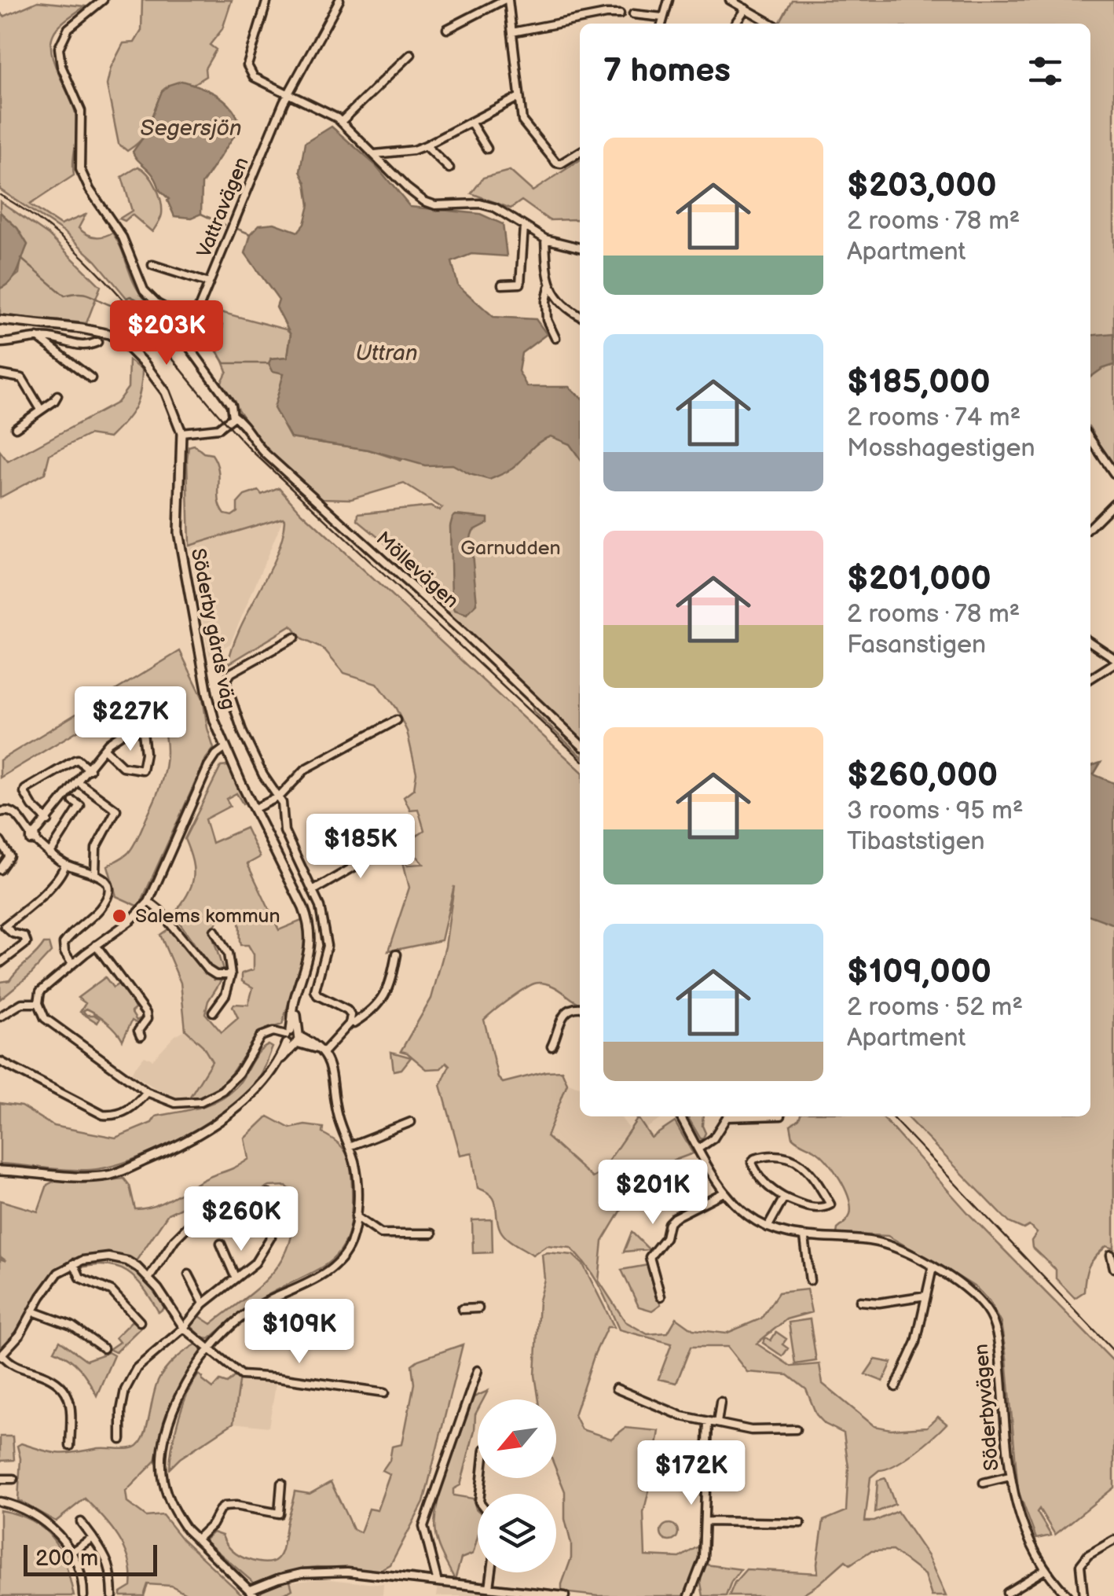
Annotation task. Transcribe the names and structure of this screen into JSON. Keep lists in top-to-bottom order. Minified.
{"streets":{"main road":["Söderby gårds väg"],"street":["Vattravägen","Möllevägen","Söderbyvägen"]},"crossings":[["Vattravägen","Möllevägen"]],"water":["Segersjön","Uttran"],"parks":["Garnudden"],"places":["Salems kommun"],"scale_bar":"200 m","north":"bottom left","page":{"heading":"7 homes","list":[{"name":"$203,000","note":"2 rooms · 78 m² · Apartment"},{"name":"$185,000","note":"2 rooms · 74 m² · Mosshagestigen"},{"name":"$201,000","note":"2 rooms · 78 m² · Fasanstigen"},{"name":"$260,000","note":"3 rooms · 95 m² · Tibaststigen"},{"name":"$109,000","note":"2 rooms · 52 m² · Apartment"}],"price":["$203K","$227K","$185K","$201K","$260K","$109K","$172K"],"scale":"200 m"}}
